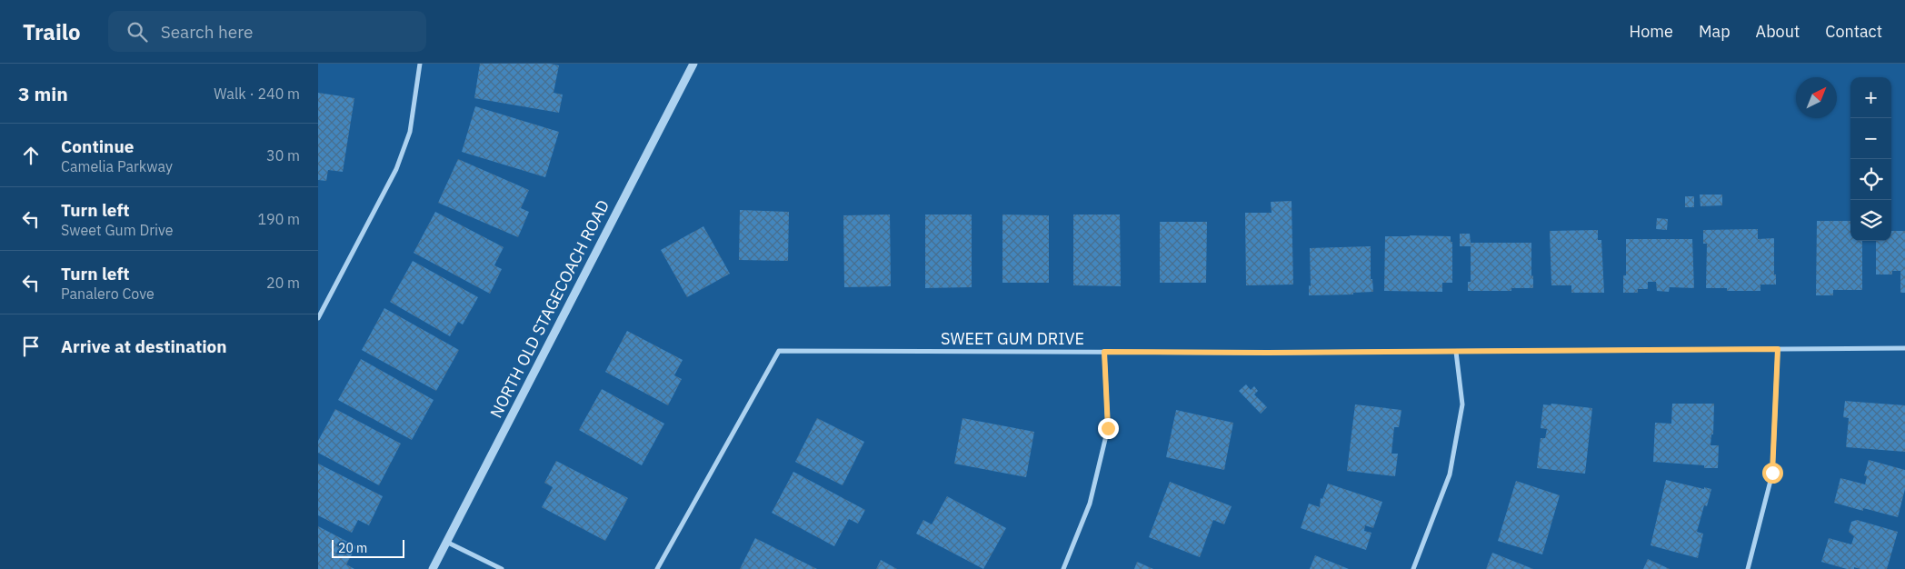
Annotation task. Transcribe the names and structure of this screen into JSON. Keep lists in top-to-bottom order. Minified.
{"streets":{"street":["NORTH OLD STAGECOACH ROAD","SWEET GUM DRIVE"]},"scale_bar":"20 m","north":"top right","page":{"header":"Trailo","search":"Search here","nav":["Home","Map","About","Contact"],"heading":["3 min","Walk · 240 m"],"map_buttons":["+","−"],"list":[["Continue","Camelia Parkway","30 m"],["Turn left","Sweet Gum Drive","190 m"],["Turn left","Panalero Cove","20 m"],"Arrive at destination"],"scale":"20 m"}}
